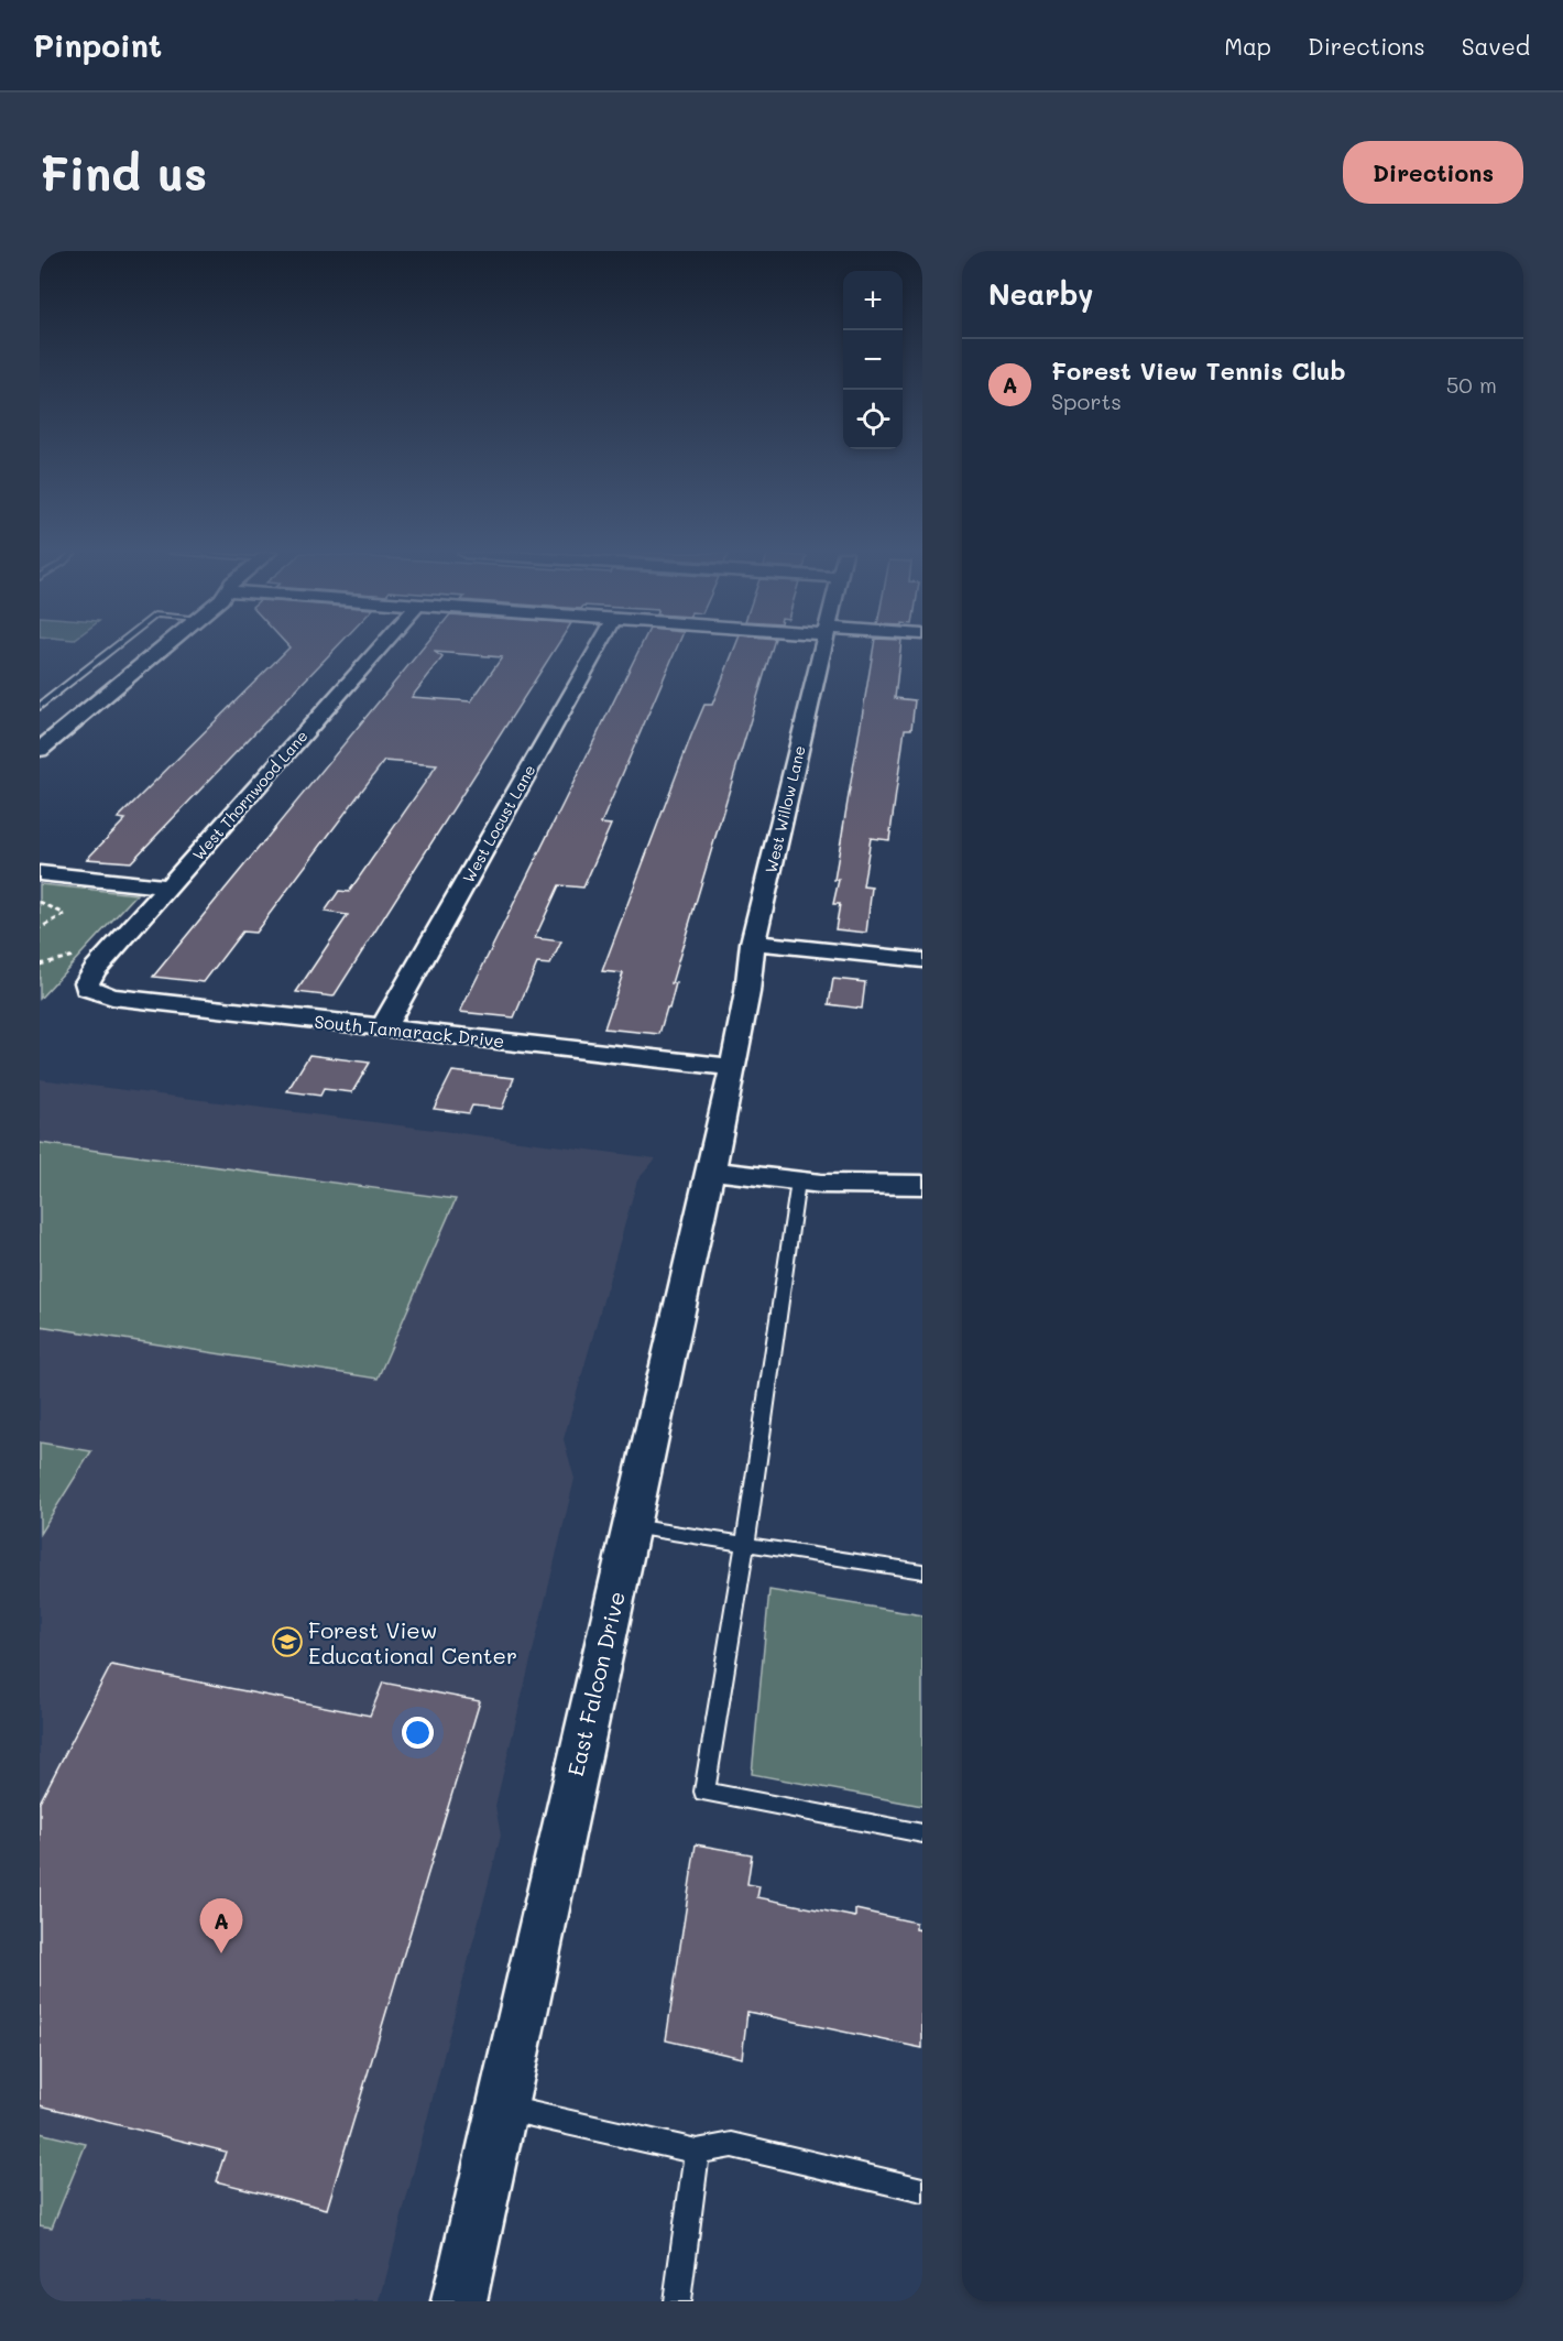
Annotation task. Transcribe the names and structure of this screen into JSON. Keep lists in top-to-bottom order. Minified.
{"streets":{"street":["West Thornwood Lane","West Willow Lane","West Locust Lane","South Tamarack Drive","East Falcon Drive"]},"crossings":[["West Thornwood Lane","South Tamarack Drive"],["West Willow Lane","South Tamarack Drive"],["West Willow Lane","East Falcon Drive"],["West Locust Lane","South Tamarack Drive"],["South Tamarack Drive","East Falcon Drive"]],"places":{"school or university":["Forest View Educational Center"]},"page":{"header":"Pinpoint","nav":["Map","Directions","Saved"],"buttons":"Directions","title":"Find us","heading":"Nearby","map_buttons":["+","−"],"list":[{"mark":"A","name":"Forest View Tennis Club","note":"Sports","value":"50 m"}],"pins":"A"}}
